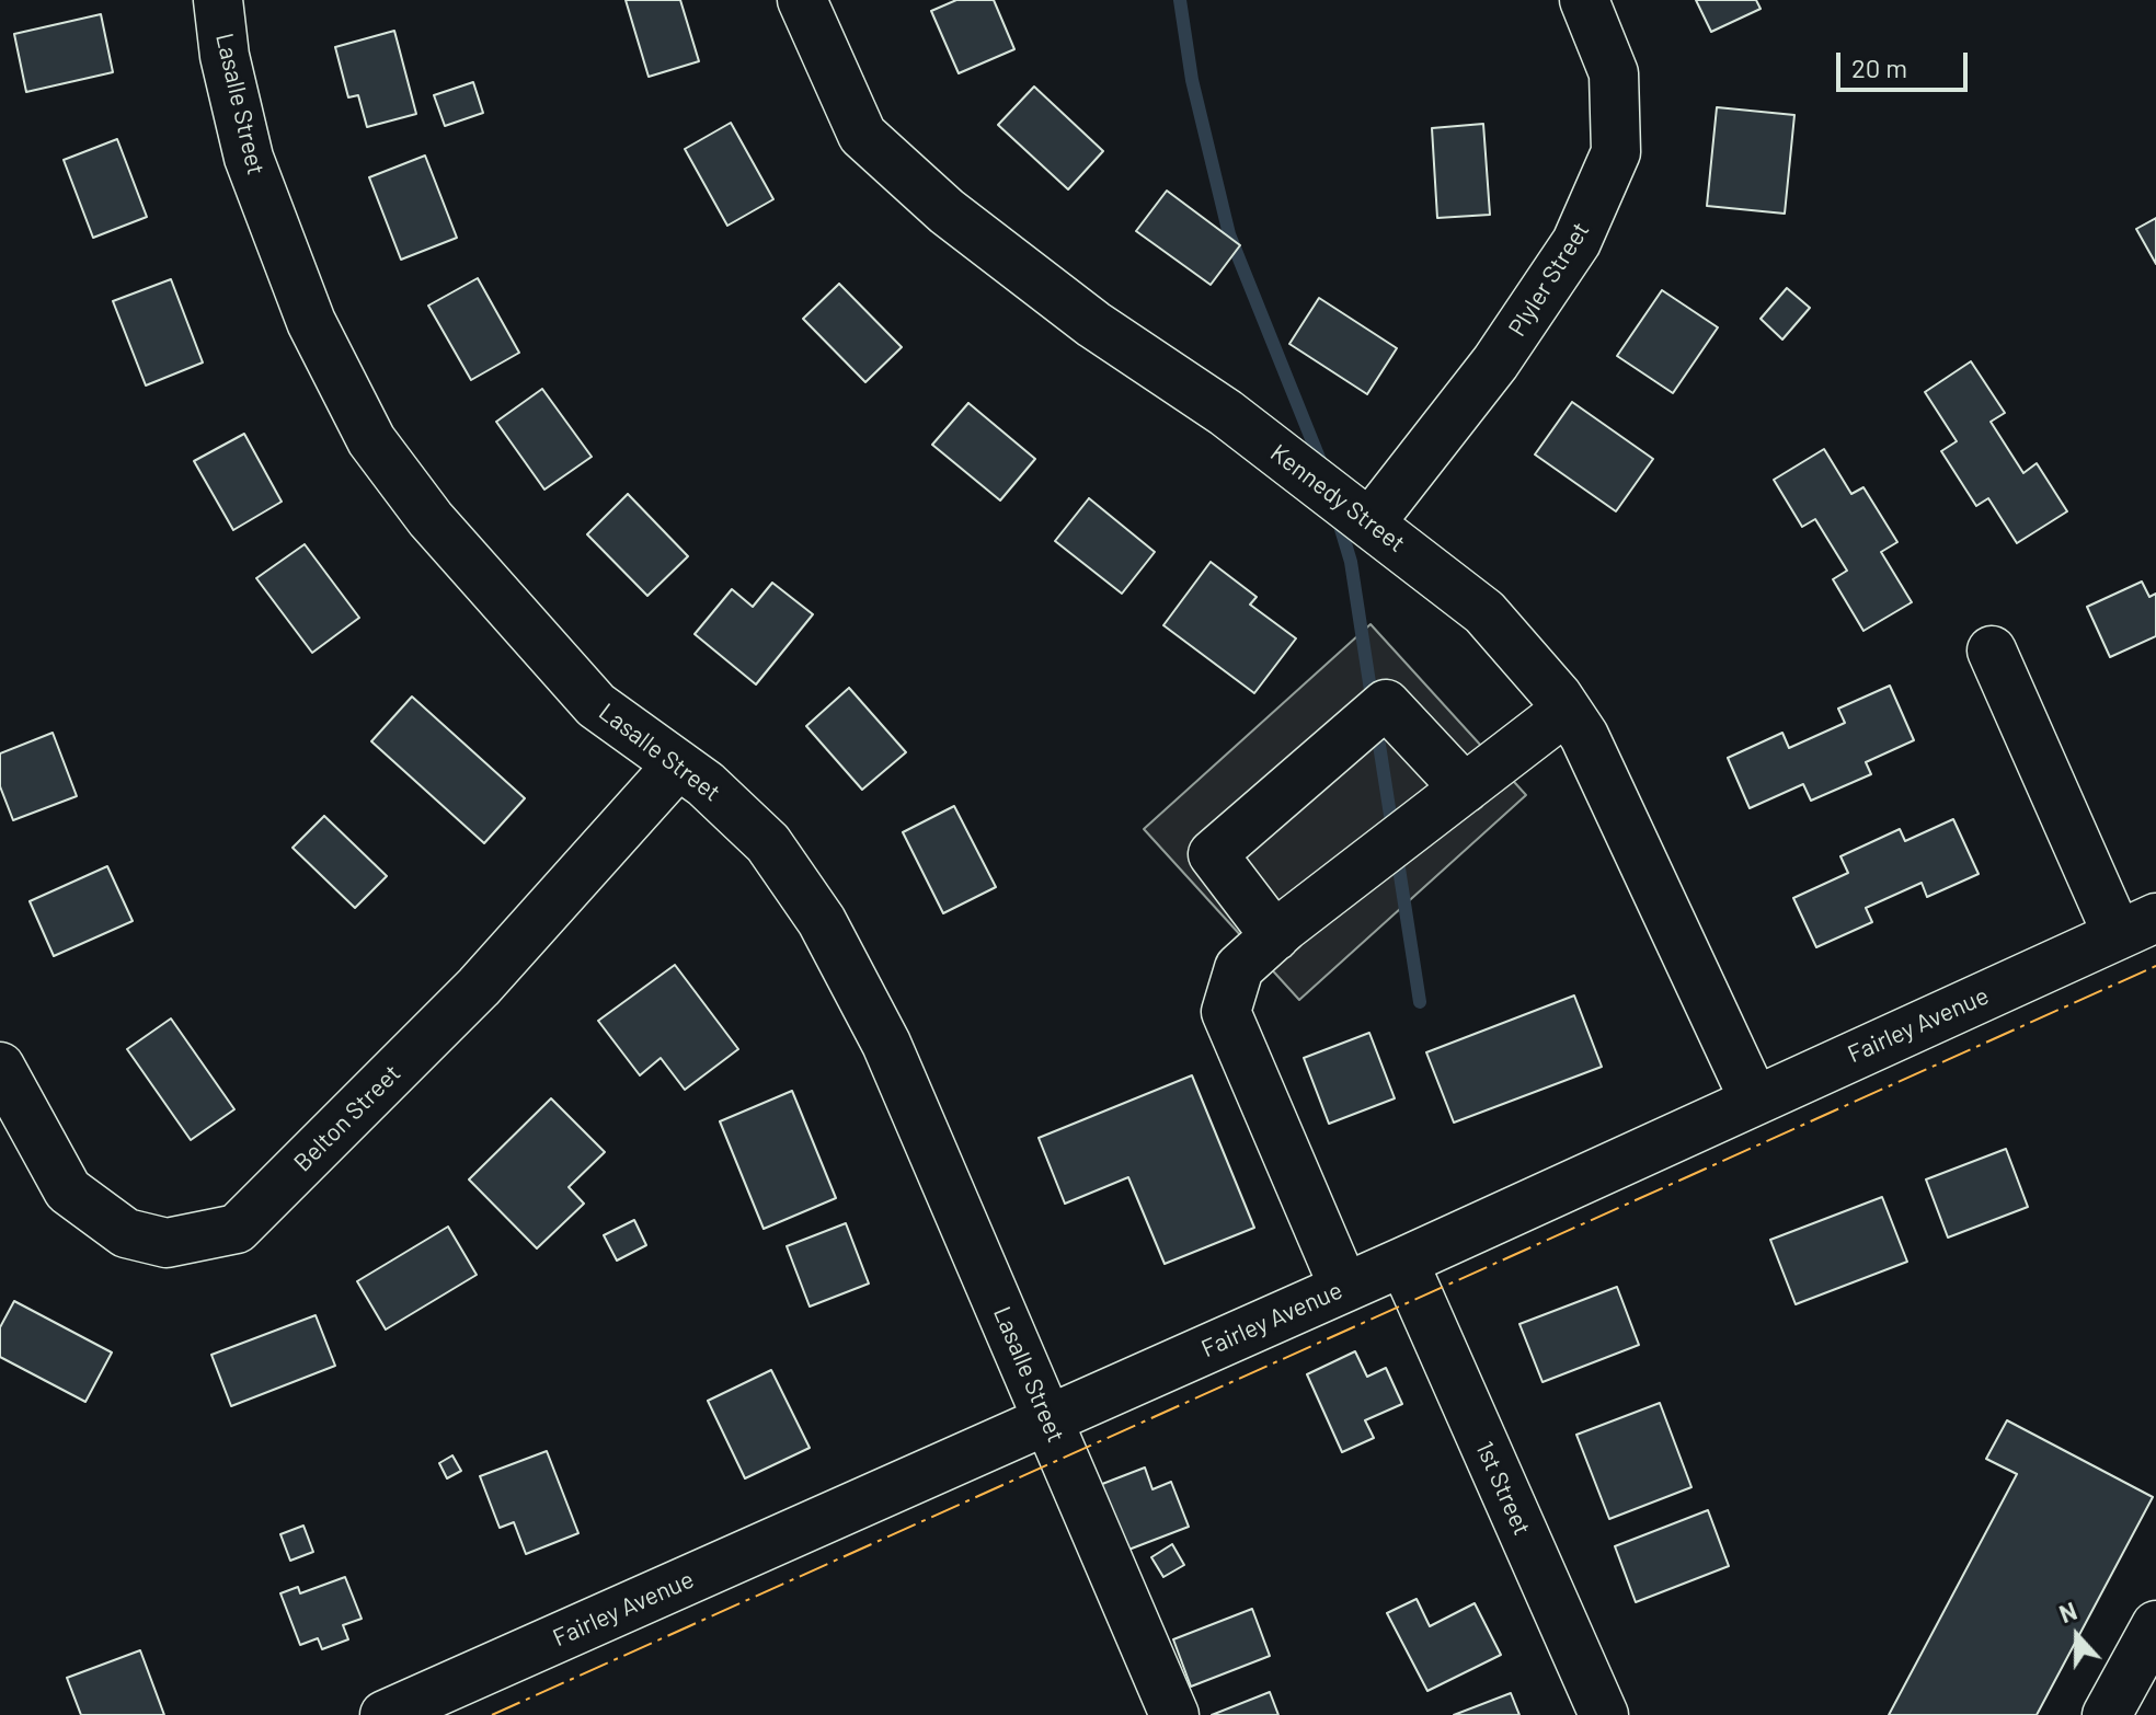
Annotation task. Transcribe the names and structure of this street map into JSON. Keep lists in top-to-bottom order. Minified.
{"streets":{"street":["Lasalle Street","Plyler Street","Kennedy Street","Fairley Avenue","Belton Street","1st Street"]},"crossings":[["Lasalle Street","Fairley Avenue"],["Lasalle Street","Belton Street"],["Plyler Street","Kennedy Street"],["Kennedy Street","Fairley Avenue"],["Fairley Avenue","1st Street"]],"scale_bar":"20 m","north":"top"}
